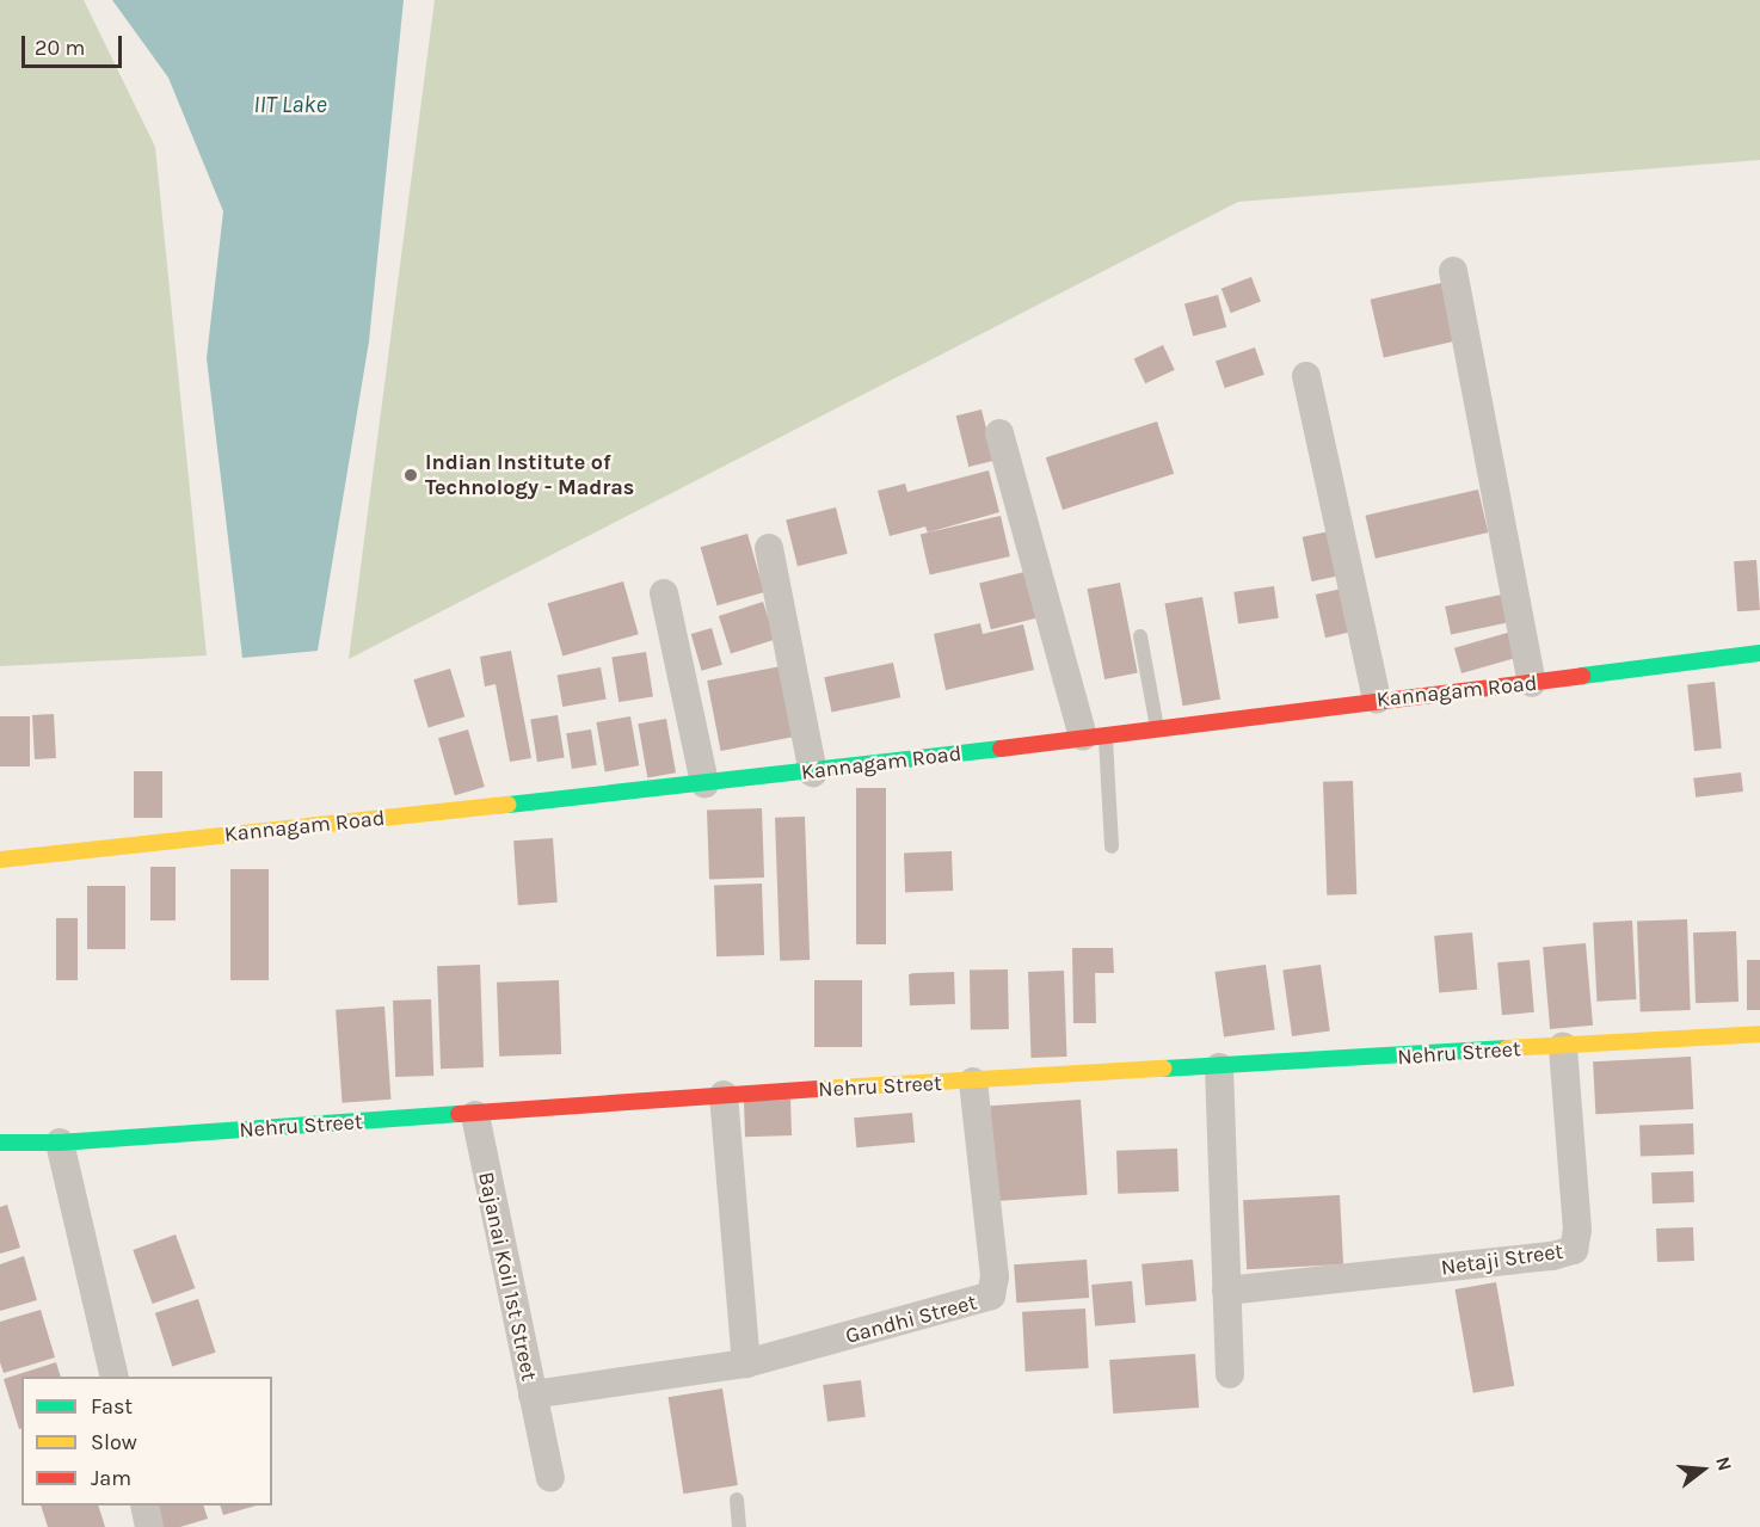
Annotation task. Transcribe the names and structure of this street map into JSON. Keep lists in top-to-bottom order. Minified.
{"streets":{"street":["Kannagam Road","Nehru Street","Netaji Street","Bajanai Koil 1st Street","Gandhi Street"]},"crossings":[["Nehru Street","Netaji Street"],["Nehru Street","Bajanai Koil 1st Street"],["Nehru Street","Gandhi Street"],["Bajanai Koil 1st Street","Gandhi Street"]],"water":["IIT Lake"],"places":["Indian Institute of Technology - Madras"],"legend":["Fast","Slow","Jam"],"scale_bar":"20 m","north":"right"}
